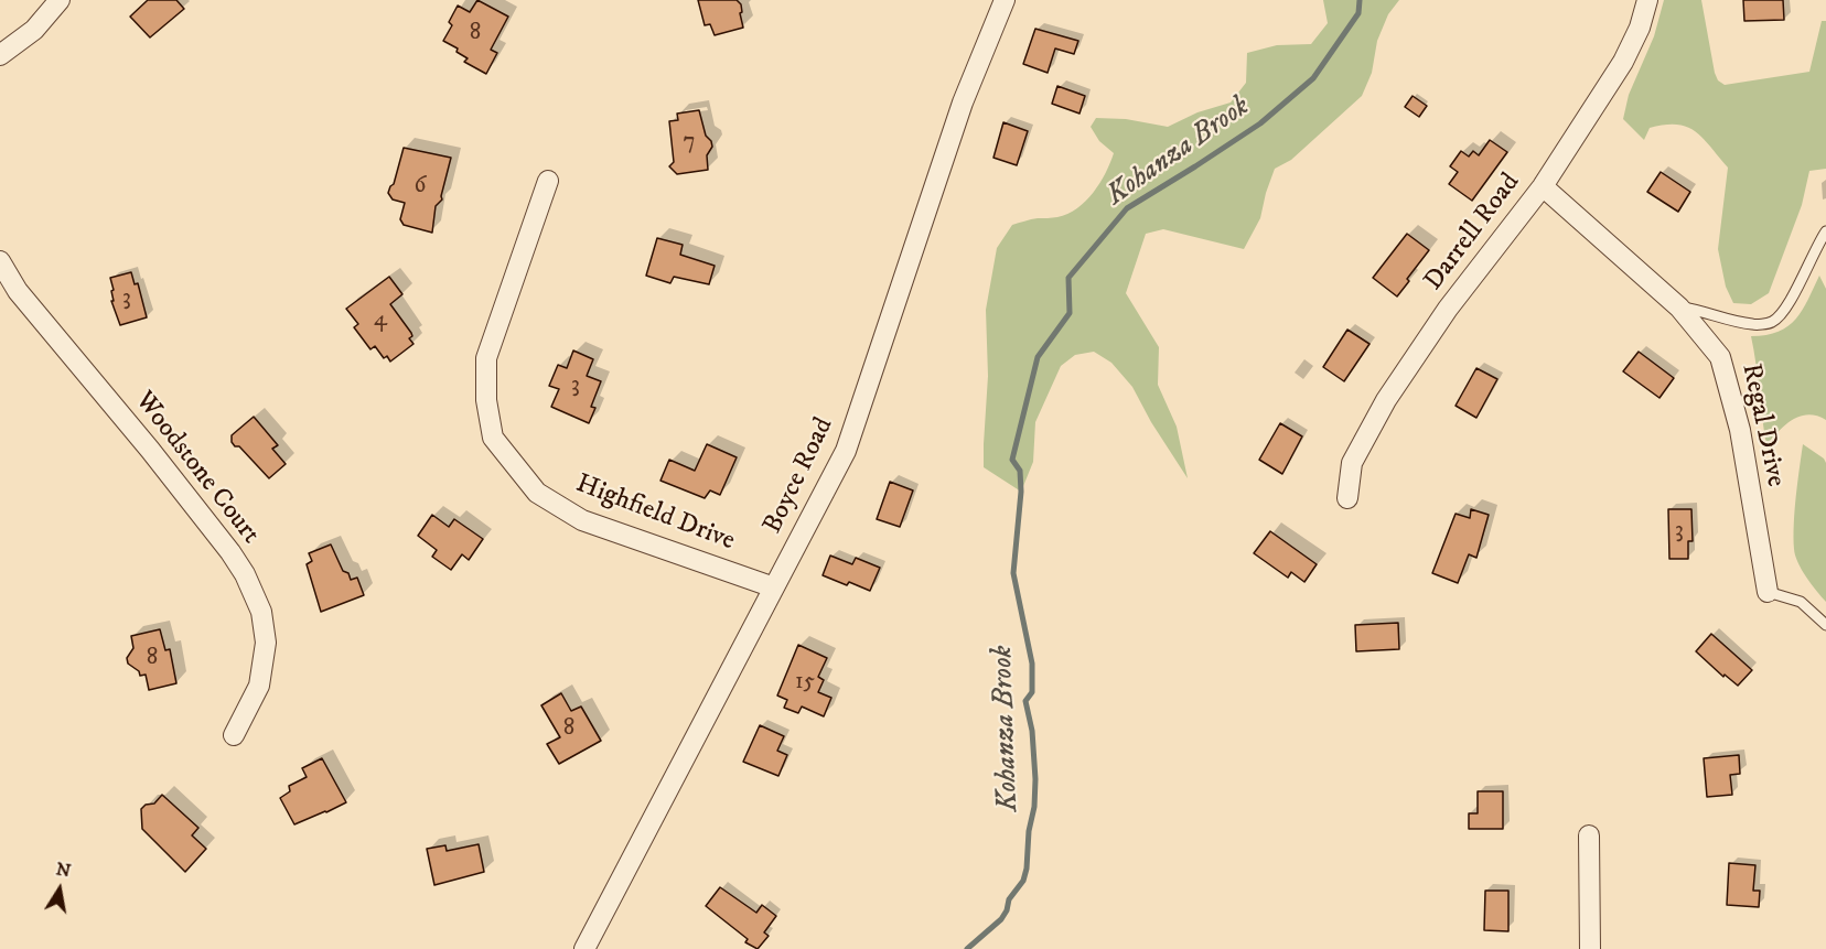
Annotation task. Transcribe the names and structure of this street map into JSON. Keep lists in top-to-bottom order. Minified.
{"streets":{"street":["Darrell Road","Regal Drive","Woodstone Court","Boyce Road","Highfield Drive"]},"crossings":[["Darrell Road","Regal Drive"],["Boyce Road","Highfield Drive"]],"water":["Kohanza Brook"],"house_numbers":["8","7","6","3","4","3","3","8","15","8"],"north":"top"}
